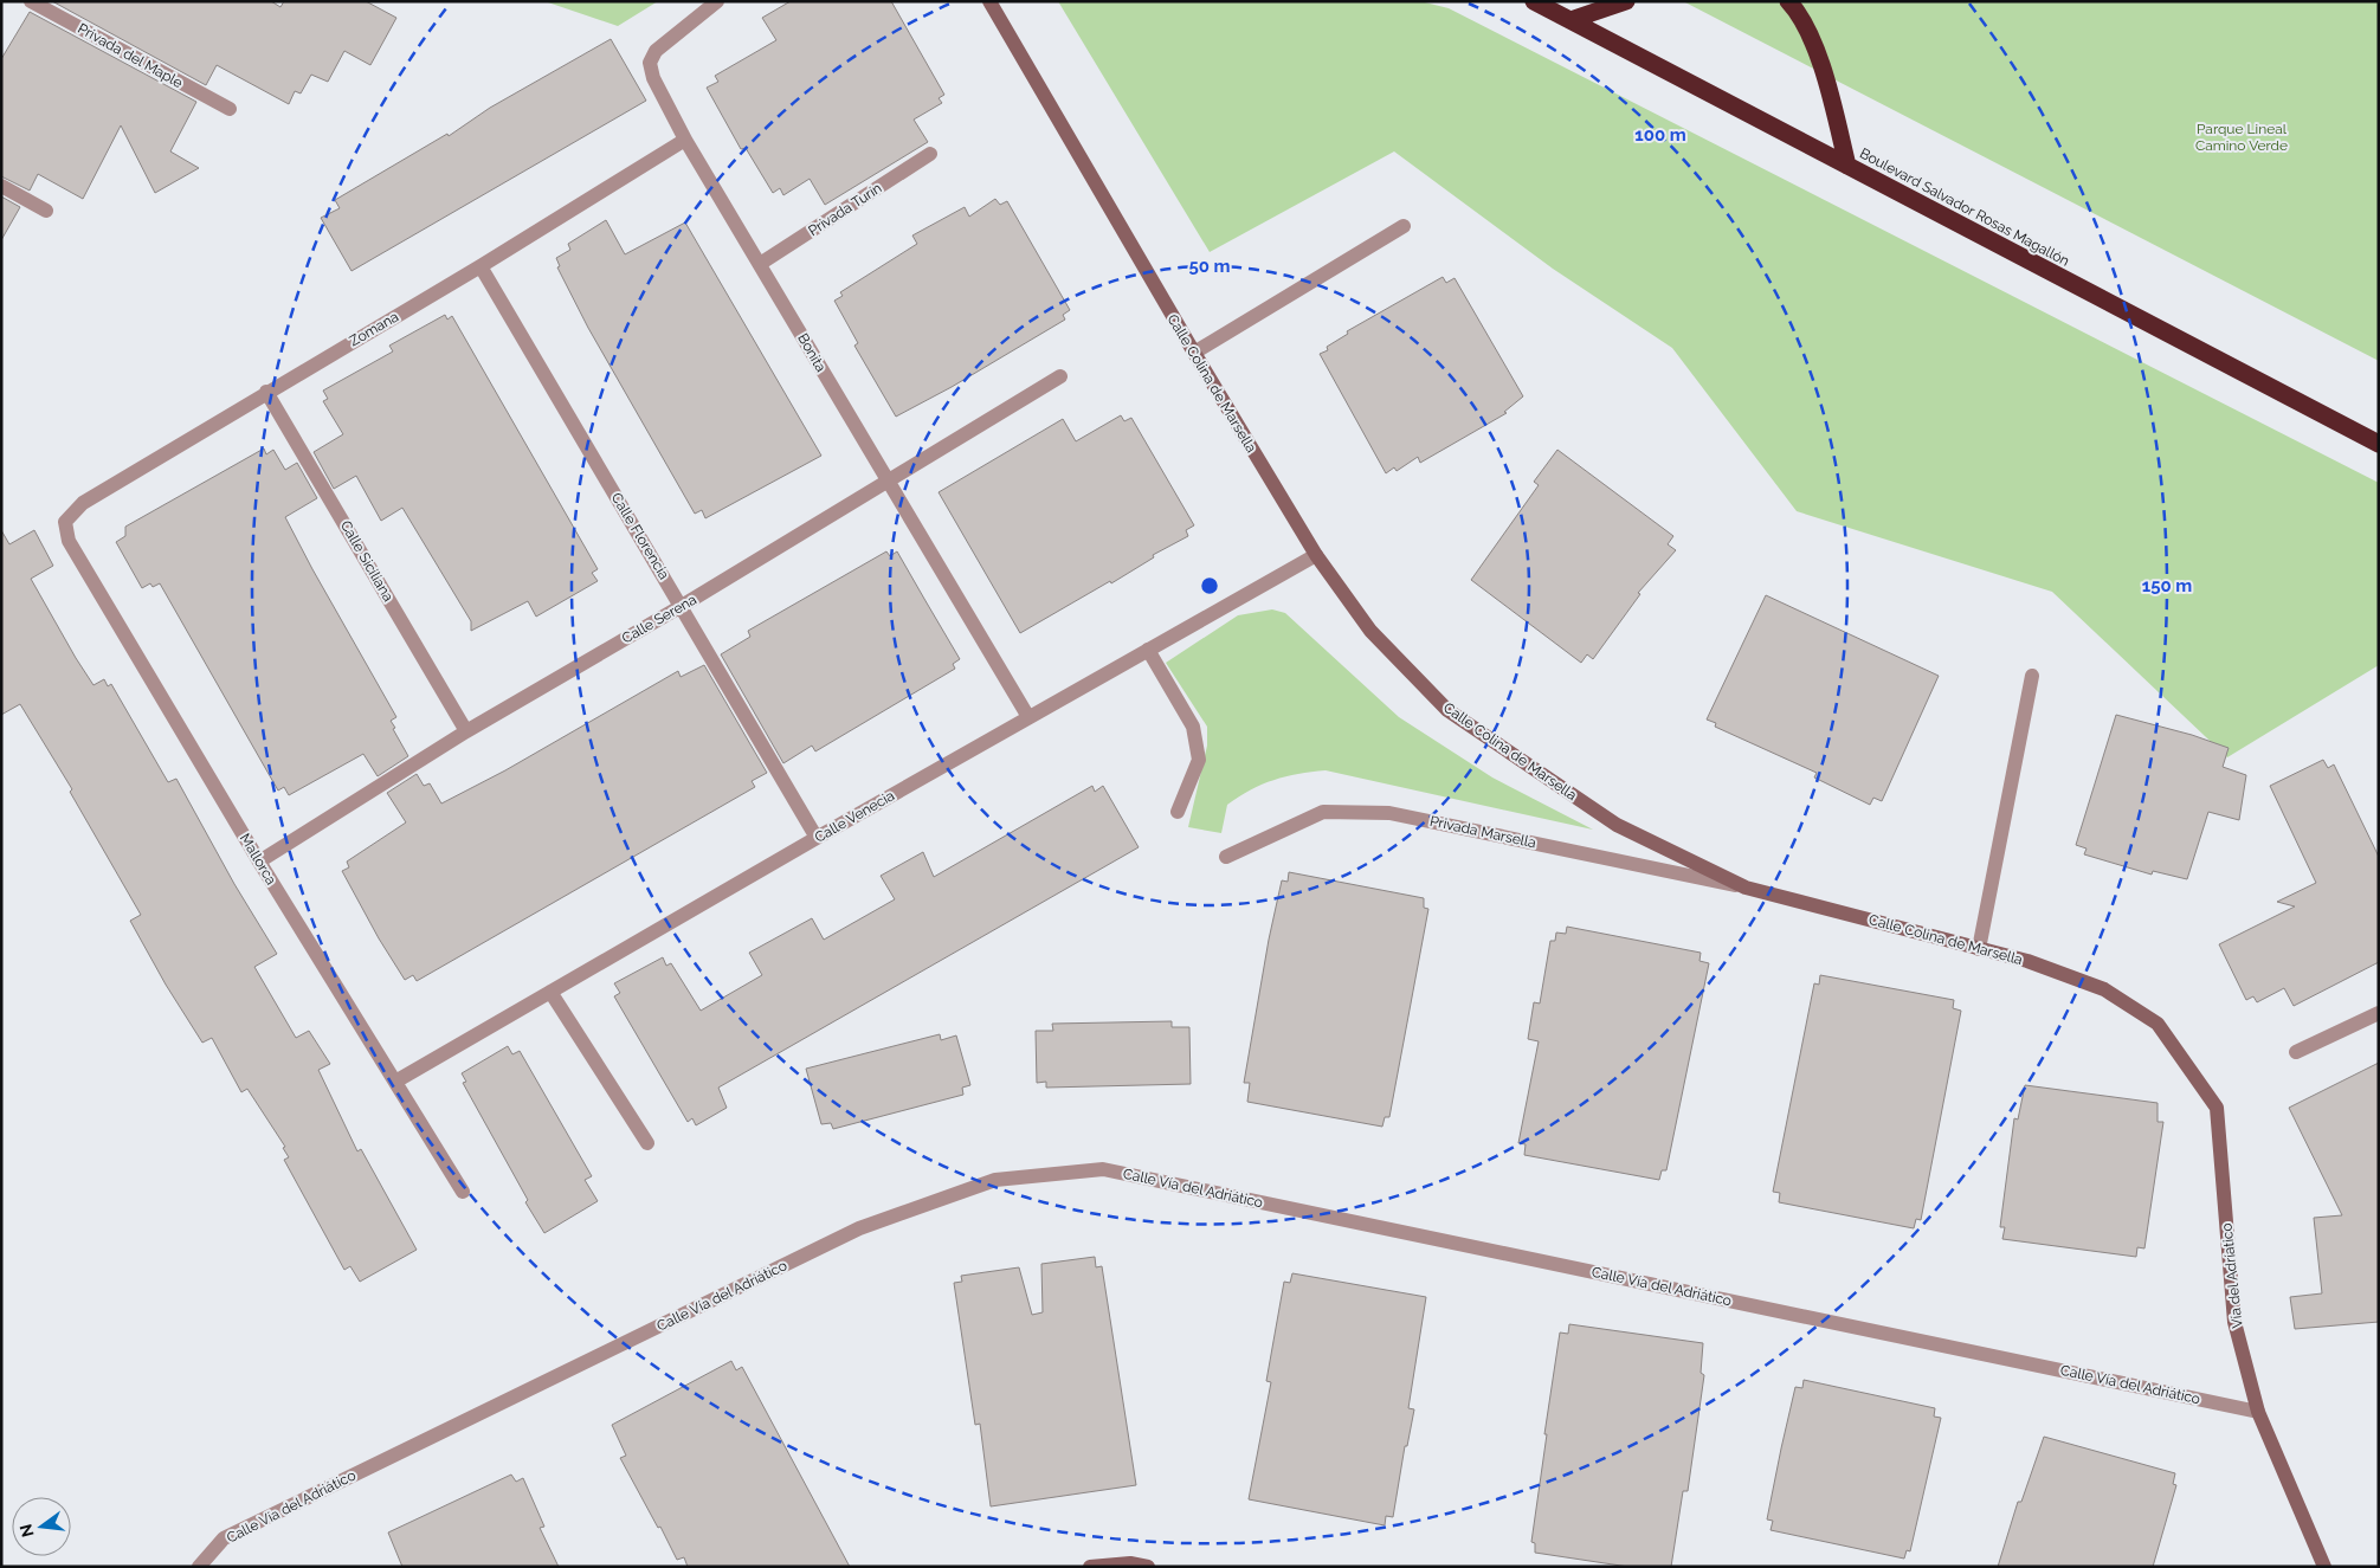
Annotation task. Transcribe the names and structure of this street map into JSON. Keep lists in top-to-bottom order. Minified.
{"streets":{"highway":["Boulevard Salvador Rosas Magallón"],"street":["Privada del Maple","Privada Turín","Zomana","Bonita","Calle Colina de Marsella","Calle Florencia","Calle Siciliana","Calle Serena","Calle Venecia","Privada Marsella","Mallorca","Calle Vía del Adriático","Vía del Adríatico"]},"crossings":[["Privada Turín","Bonita"],["Zomana","Bonita"],["Zomana","Calle Florencia"],["Zomana","Calle Siciliana"],["Zomana","Mallorca"],["Bonita","Calle Serena"],["Bonita","Calle Venecia"],["Calle Colina de Marsella","Calle Venecia"],["Calle Colina de Marsella","Privada Marsella"],["Calle Colina de Marsella","Vía del Adríatico"],["Calle Florencia","Calle Serena"],["Calle Florencia","Calle Venecia"],["Calle Siciliana","Calle Serena"],["Calle Serena","Mallorca"],["Calle Venecia","Mallorca"],["Calle Vía del Adriático","Vía del Adríatico"]],"parks":["Parque Lineal Camino Verde"],"north":"left","rings":["100 m","50 m","150 m"]}
